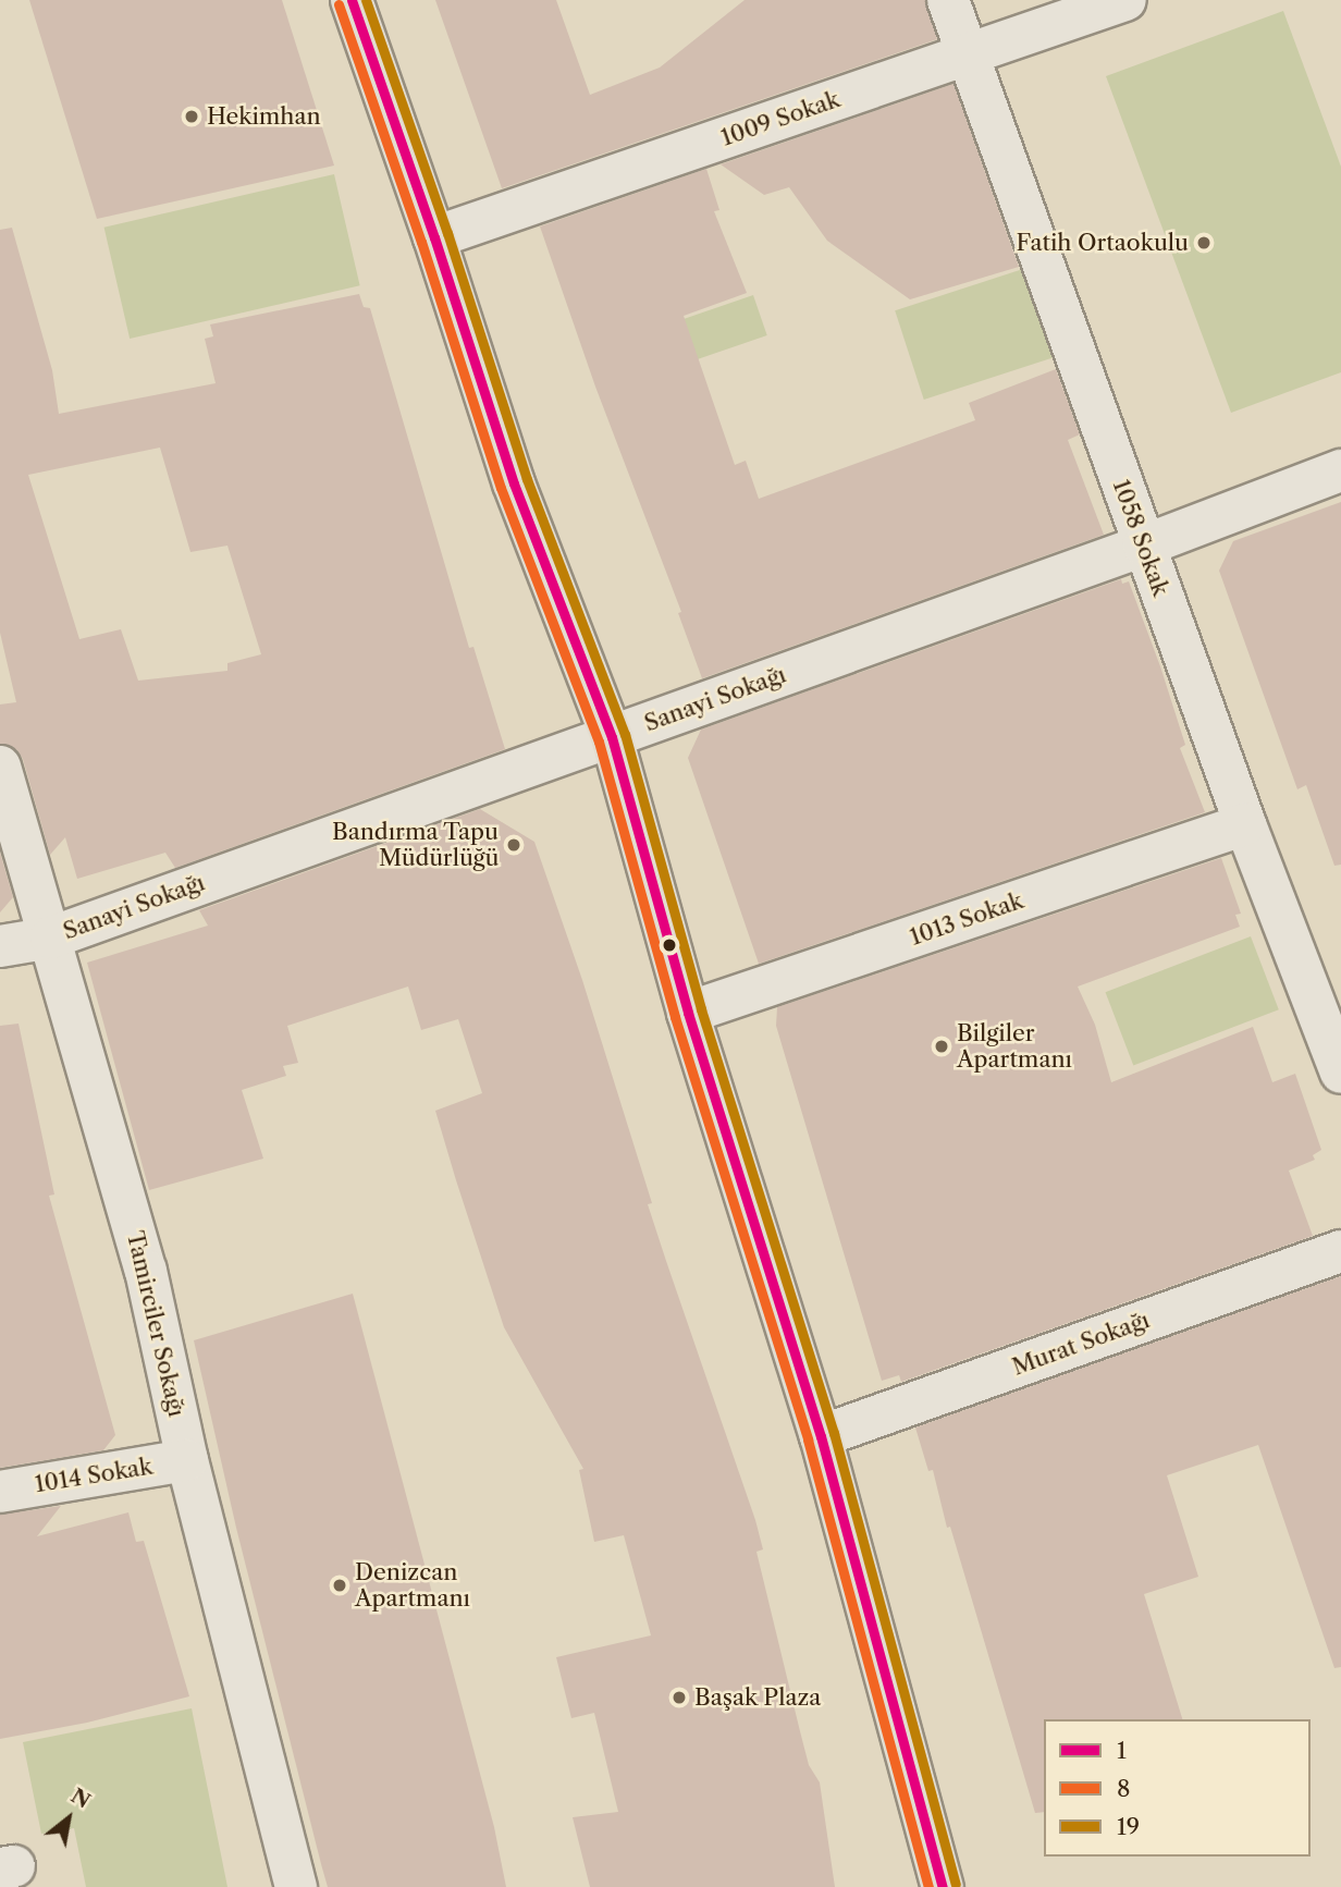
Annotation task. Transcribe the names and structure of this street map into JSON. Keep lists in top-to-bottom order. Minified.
{"streets":{"street":["1009 Sokak","1058 Sokak","Sanayi Sokağı","1013 Sokak","Tamirciler Sokağı","Murat Sokağı","1014 Sokak"]},"crossings":[["1009 Sokak","1058 Sokak"],["1058 Sokak","Sanayi Sokağı"],["1058 Sokak","1013 Sokak"],["Sanayi Sokağı","Tamirciler Sokağı"],["Tamirciler Sokağı","1014 Sokak"]],"places":["Hekimhan","Fatih Ortaokulu","Bandırma Tapu Müdürlüğü","Bilgiler Apartmanı","Denizcan Apartmanı","Başak Plaza"],"lines":["transit line 1","transit line 19","transit line 8"],"legend":["1","8","19"],"north":"top right"}
